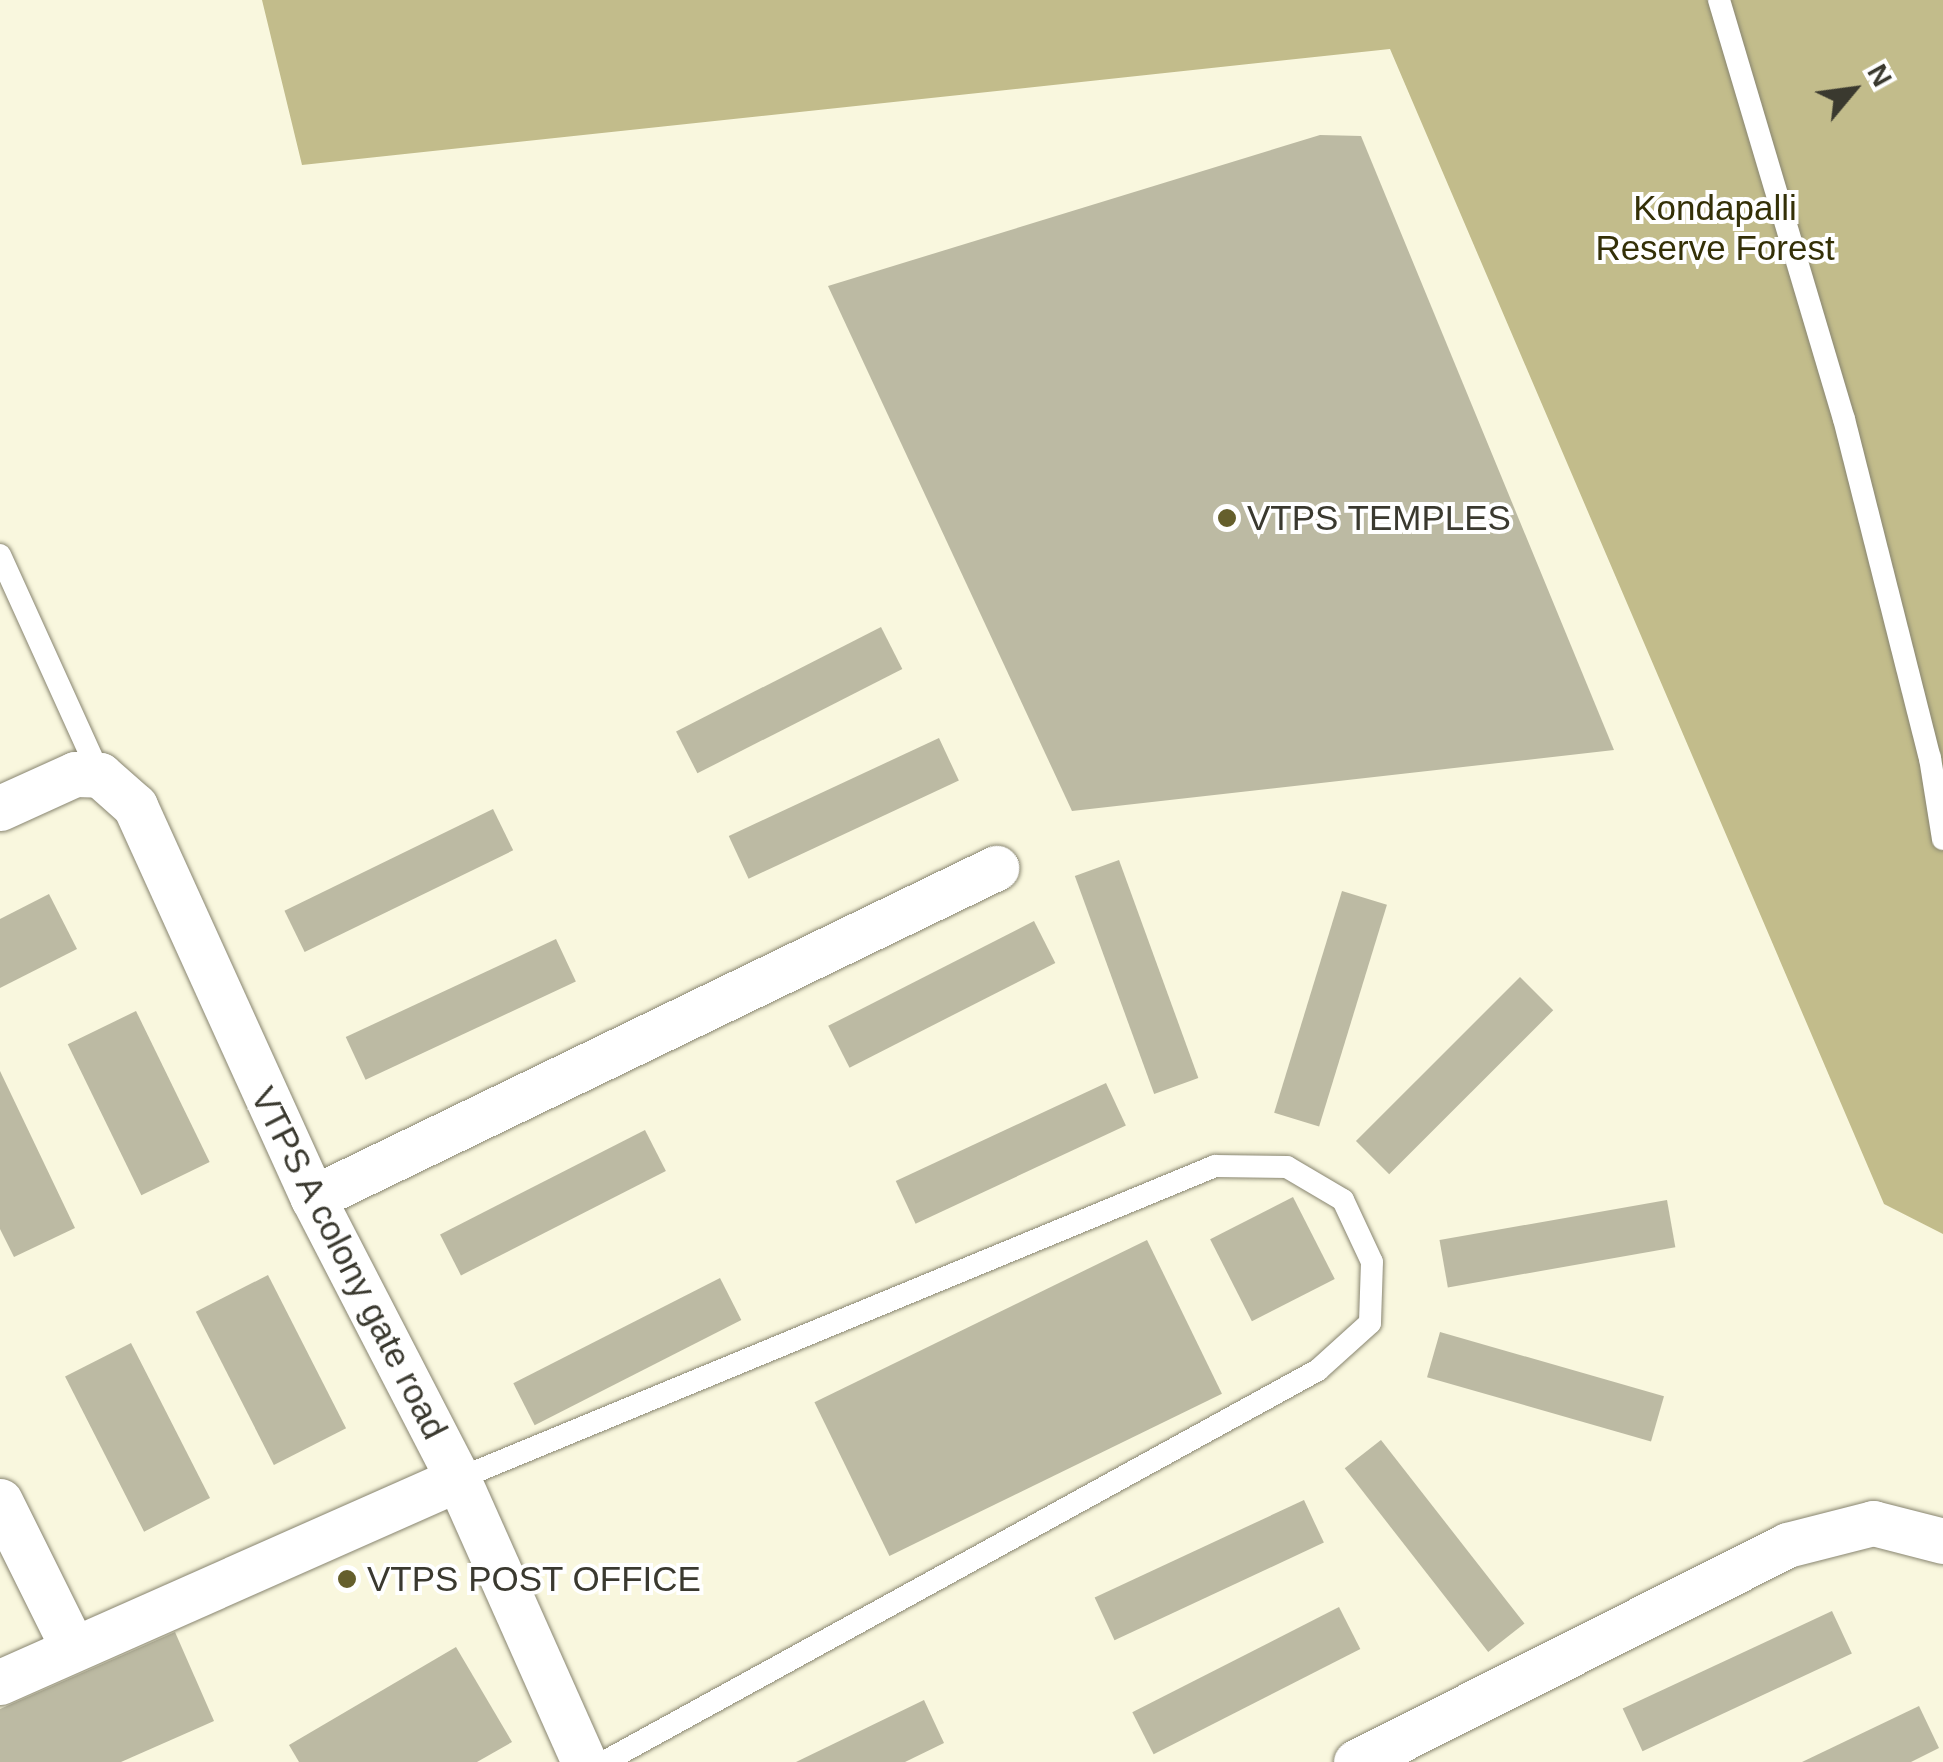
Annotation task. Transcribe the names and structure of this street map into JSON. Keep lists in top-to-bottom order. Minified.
{"streets":{"street":["VTPS A colony gate road"]},"parks":["Kondapalli Reserve Forest"],"places":["VTPS TEMPLES","VTPS POST OFFICE"],"north":"top right"}
